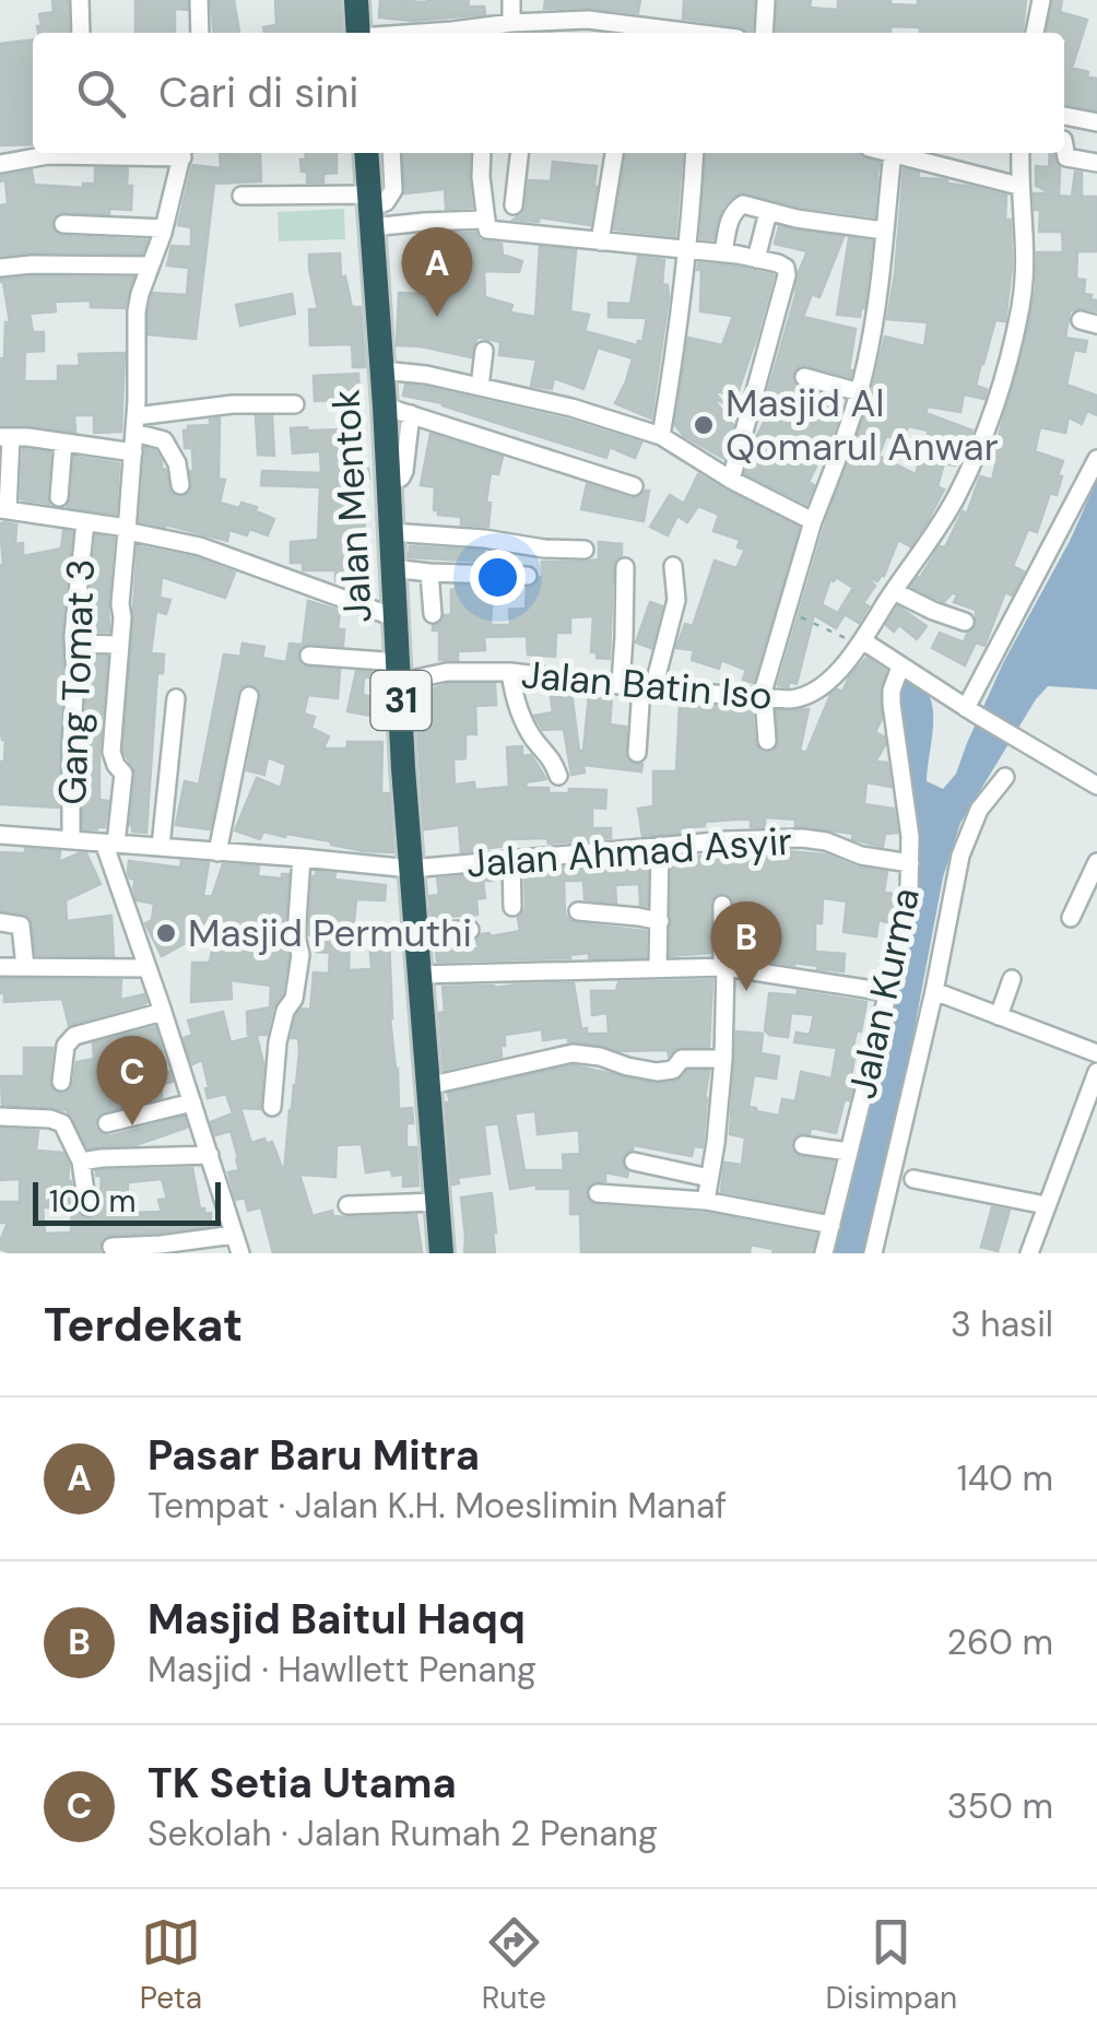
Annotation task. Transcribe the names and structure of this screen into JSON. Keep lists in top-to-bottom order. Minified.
{"streets":{"highway":["Jalan Mentok","31"],"street":["Gang Tomat 3","Jalan Batin Iso","Jalan Ahmad Asyir","Jalan Kurma"]},"crossings":[["Jalan Mentok","Jalan Batin Iso"],["Jalan Mentok","Jalan Ahmad Asyir"],["Gang Tomat 3","Jalan Ahmad Asyir"],["Jalan Ahmad Asyir","Jalan Kurma"]],"places":["Masjid Al Qomarul Anwar","Masjid Permuthi"],"scale_bar":"100 m","page":{"search":"Cari di sini","pins":["A","B","C"],"scale":"100 m","heading":["Terdekat","3 hasil"],"list":[{"mark":"A","name":"Pasar Baru Mitra","note":"Tempat · Jalan K.H. Moeslimin Manaf","value":"140 m"},{"mark":"B","name":"Masjid Baitul Haqq","note":"Masjid · Hawllett Penang","value":"260 m"},{"mark":"C","name":"TK Setia Utama","note":"Sekolah · Jalan Rumah 2 Penang","value":"350 m"}],"nav":["Peta","Rute","Disimpan"]}}
